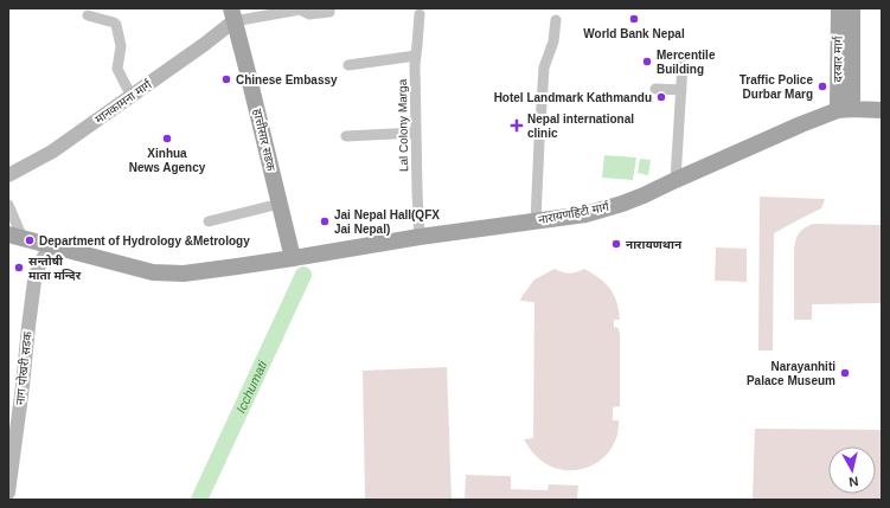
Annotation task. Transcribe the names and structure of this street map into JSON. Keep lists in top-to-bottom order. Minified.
{"streets":{"main road":["दरबार मार्ग","मानकामना मार्ग","हात्तीसार सडक","नारायणहिटी मार्ग","नाग पोखरी सडक"],"street":["Lal Colony Marga"]},"crossings":[["दरबार मार्ग","नारायणहिटी मार्ग"],["मानकामना मार्ग","हात्तीसार सडक"],["Lal Colony Marga","नारायणहिटी मार्ग"],["हात्तीसार सडक","नारायणहिटी मार्ग"],["नारायणहिटी मार्ग","नाग पोखरी सडक"]],"water":["Icchumati"],"places":{"other":["World Bank Nepal","Mercentile Building","Chinese Embassy","Traffic Police Durbar Marg","Hotel Landmark Kathmandu","Xinhua News Agency","Jai Nepal Hall(QFX Jai Nepal)","Department of Hydrology &Metrology","नारायणथान","सन्तोषी माता मन्दिर","Narayanhiti Palace Museum"],"health":["Nepal international clinic"]},"north":"bottom"}
